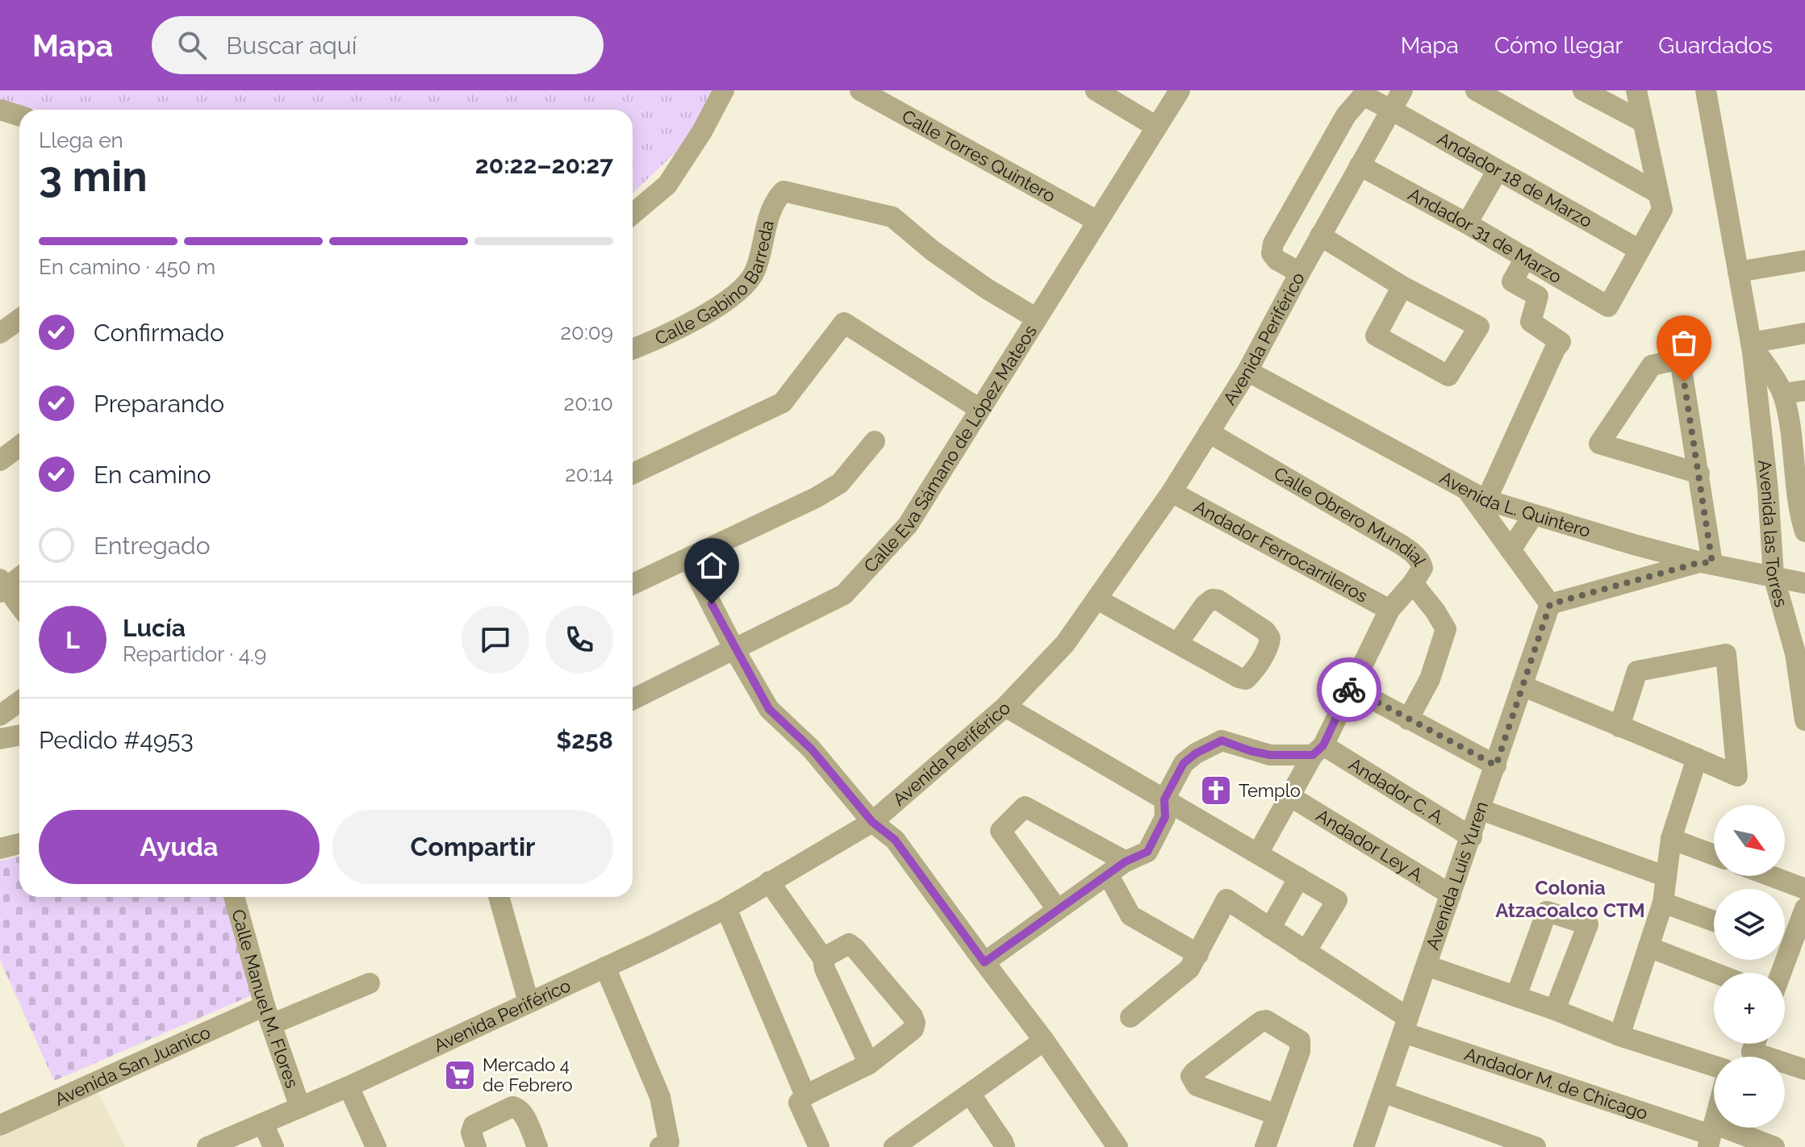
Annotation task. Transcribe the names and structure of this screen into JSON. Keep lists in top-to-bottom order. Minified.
{"streets":{"street":["Calle Torres Quintero","Andador 18 de Marzo","Andador 31 de Marzo","Calle Gabino Barreda","Avenida Periférico","Calle Eva Sámano de López Mateos","Avenida L. Quintero","Calle Obrero Mundial","Avenida las Torres","Andador Ferrocarrileros","Andador C. A.","Andador Ley A.","Avenida Luis Yuren","Calle Manuel M. Flores","Avenida San Juanico","Andador M. de Chicago"]},"crossings":[["Calle Torres Quintero","Calle Eva Sámano de López Mateos"],["Andador 18 de Marzo","Andador 31 de Marzo"],["Andador 18 de Marzo","Avenida Periférico"],["Andador 31 de Marzo","Avenida Periférico"],["Calle Gabino Barreda","Calle Eva Sámano de López Mateos"],["Avenida Periférico","Avenida L. Quintero"],["Avenida Periférico","Calle Obrero Mundial"],["Avenida Periférico","Andador Ferrocarrileros"],["Avenida Periférico","Calle Manuel M. Flores"],["Avenida L. Quintero","Avenida las Torres"],["Calle Obrero Mundial","Andador Ferrocarrileros"],["Calle Obrero Mundial","Andador C. A."],["Calle Obrero Mundial","Andador Ley A."],["Andador C. A.","Avenida Luis Yuren"],["Andador Ley A.","Avenida Luis Yuren"],["Avenida Luis Yuren","Andador M. de Chicago"],["Calle Manuel M. Flores","Avenida San Juanico"]],"districts":["Colonia Atzacoalco CTM"],"places":{"church":["Templo"],"supermarket":["Mercado 4 de Febrero"]},"north":"bottom right","page":{"header":"Mapa","search":"Buscar aquí","nav":["Mapa","Cómo llegar","Guardados"],"heading":["3 min","Llega en","20:22–20:27"],"panel":["Lucía","Repartidor · 4.9","Pedido #4953","$258"],"bar":"En camino · 450 m","list":[["Confirmado","20:09"],["Preparando","20:10"],["En camino","20:14"],"Entregado"],"round":"L","buttons":["Ayuda","Compartir"],"map_buttons":["+","−"]}}
